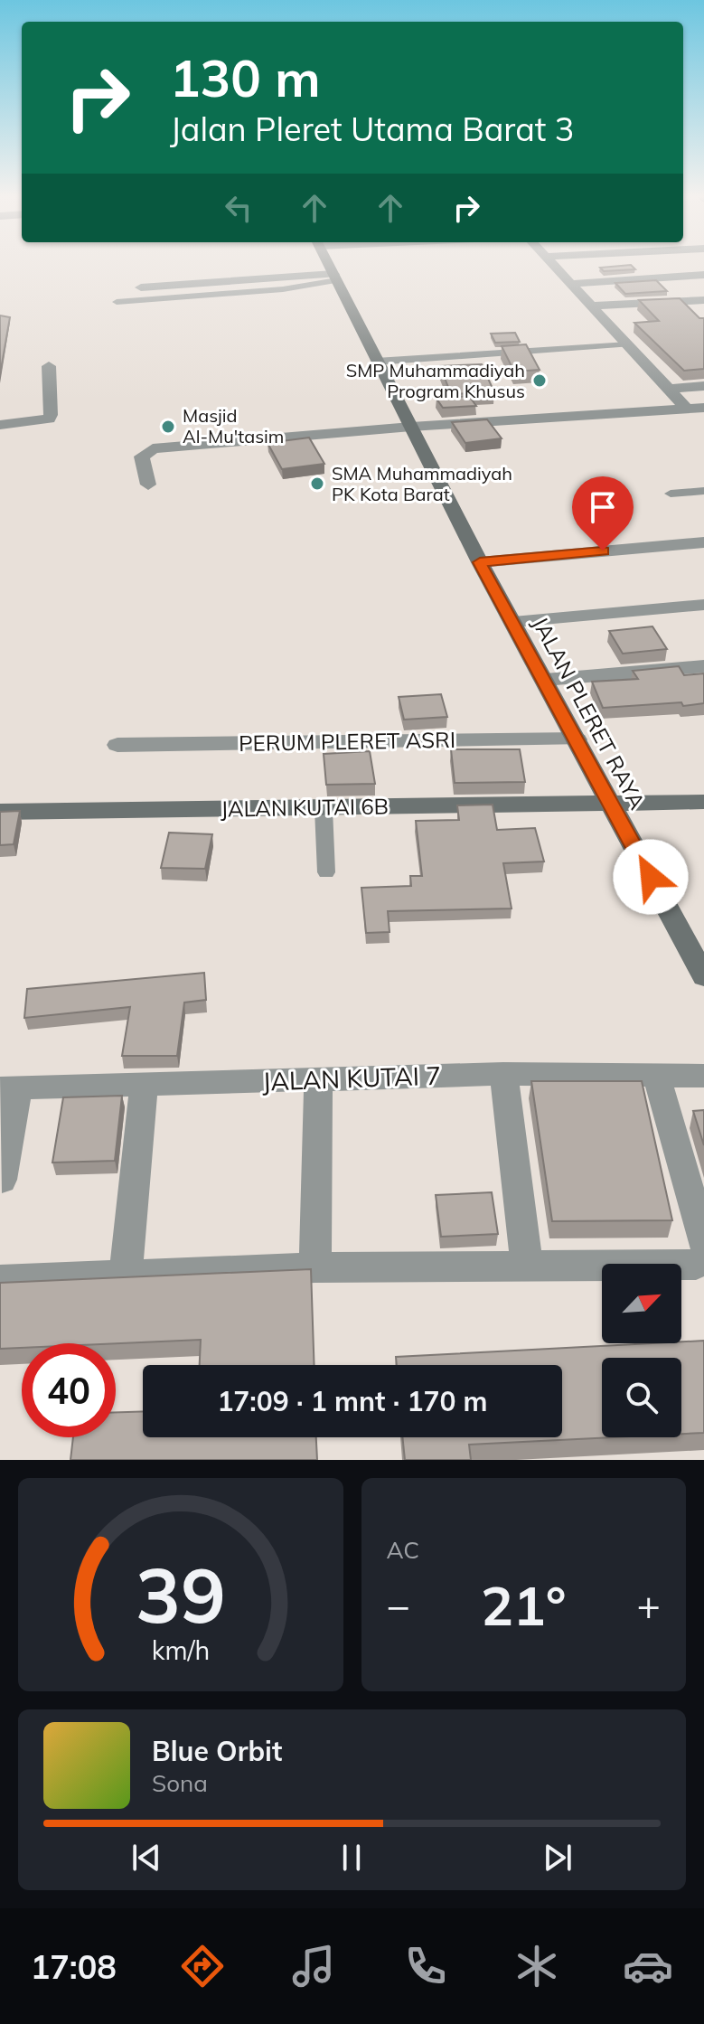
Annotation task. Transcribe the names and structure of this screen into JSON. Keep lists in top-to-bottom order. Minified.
{"streets":{"street":["JALAN PLERET RAYA","PERUM PLERET ASRI","JALAN KUTAI 6B","JALAN KUTAI 7"]},"crossings":[["JALAN PLERET RAYA","PERUM PLERET ASRI"],["JALAN PLERET RAYA","JALAN KUTAI 6B"]],"places":["SMP Muhammadiyah Program Khusus","Masjid Al-Mu'tasim","SMA Muhammadiyah PK Kota Barat"],"north":"top right","page":{"turn":["130 m","Jalan Pleret Utama Barat 3"],"limit":"40","trip":"17:09 · 1 mnt · 170 m","tile":"AC","heat":["−","21°","+"],"song":["Blue Orbit","Sona"],"tabs":"17:08","gauge":["39","km/h"]}}
